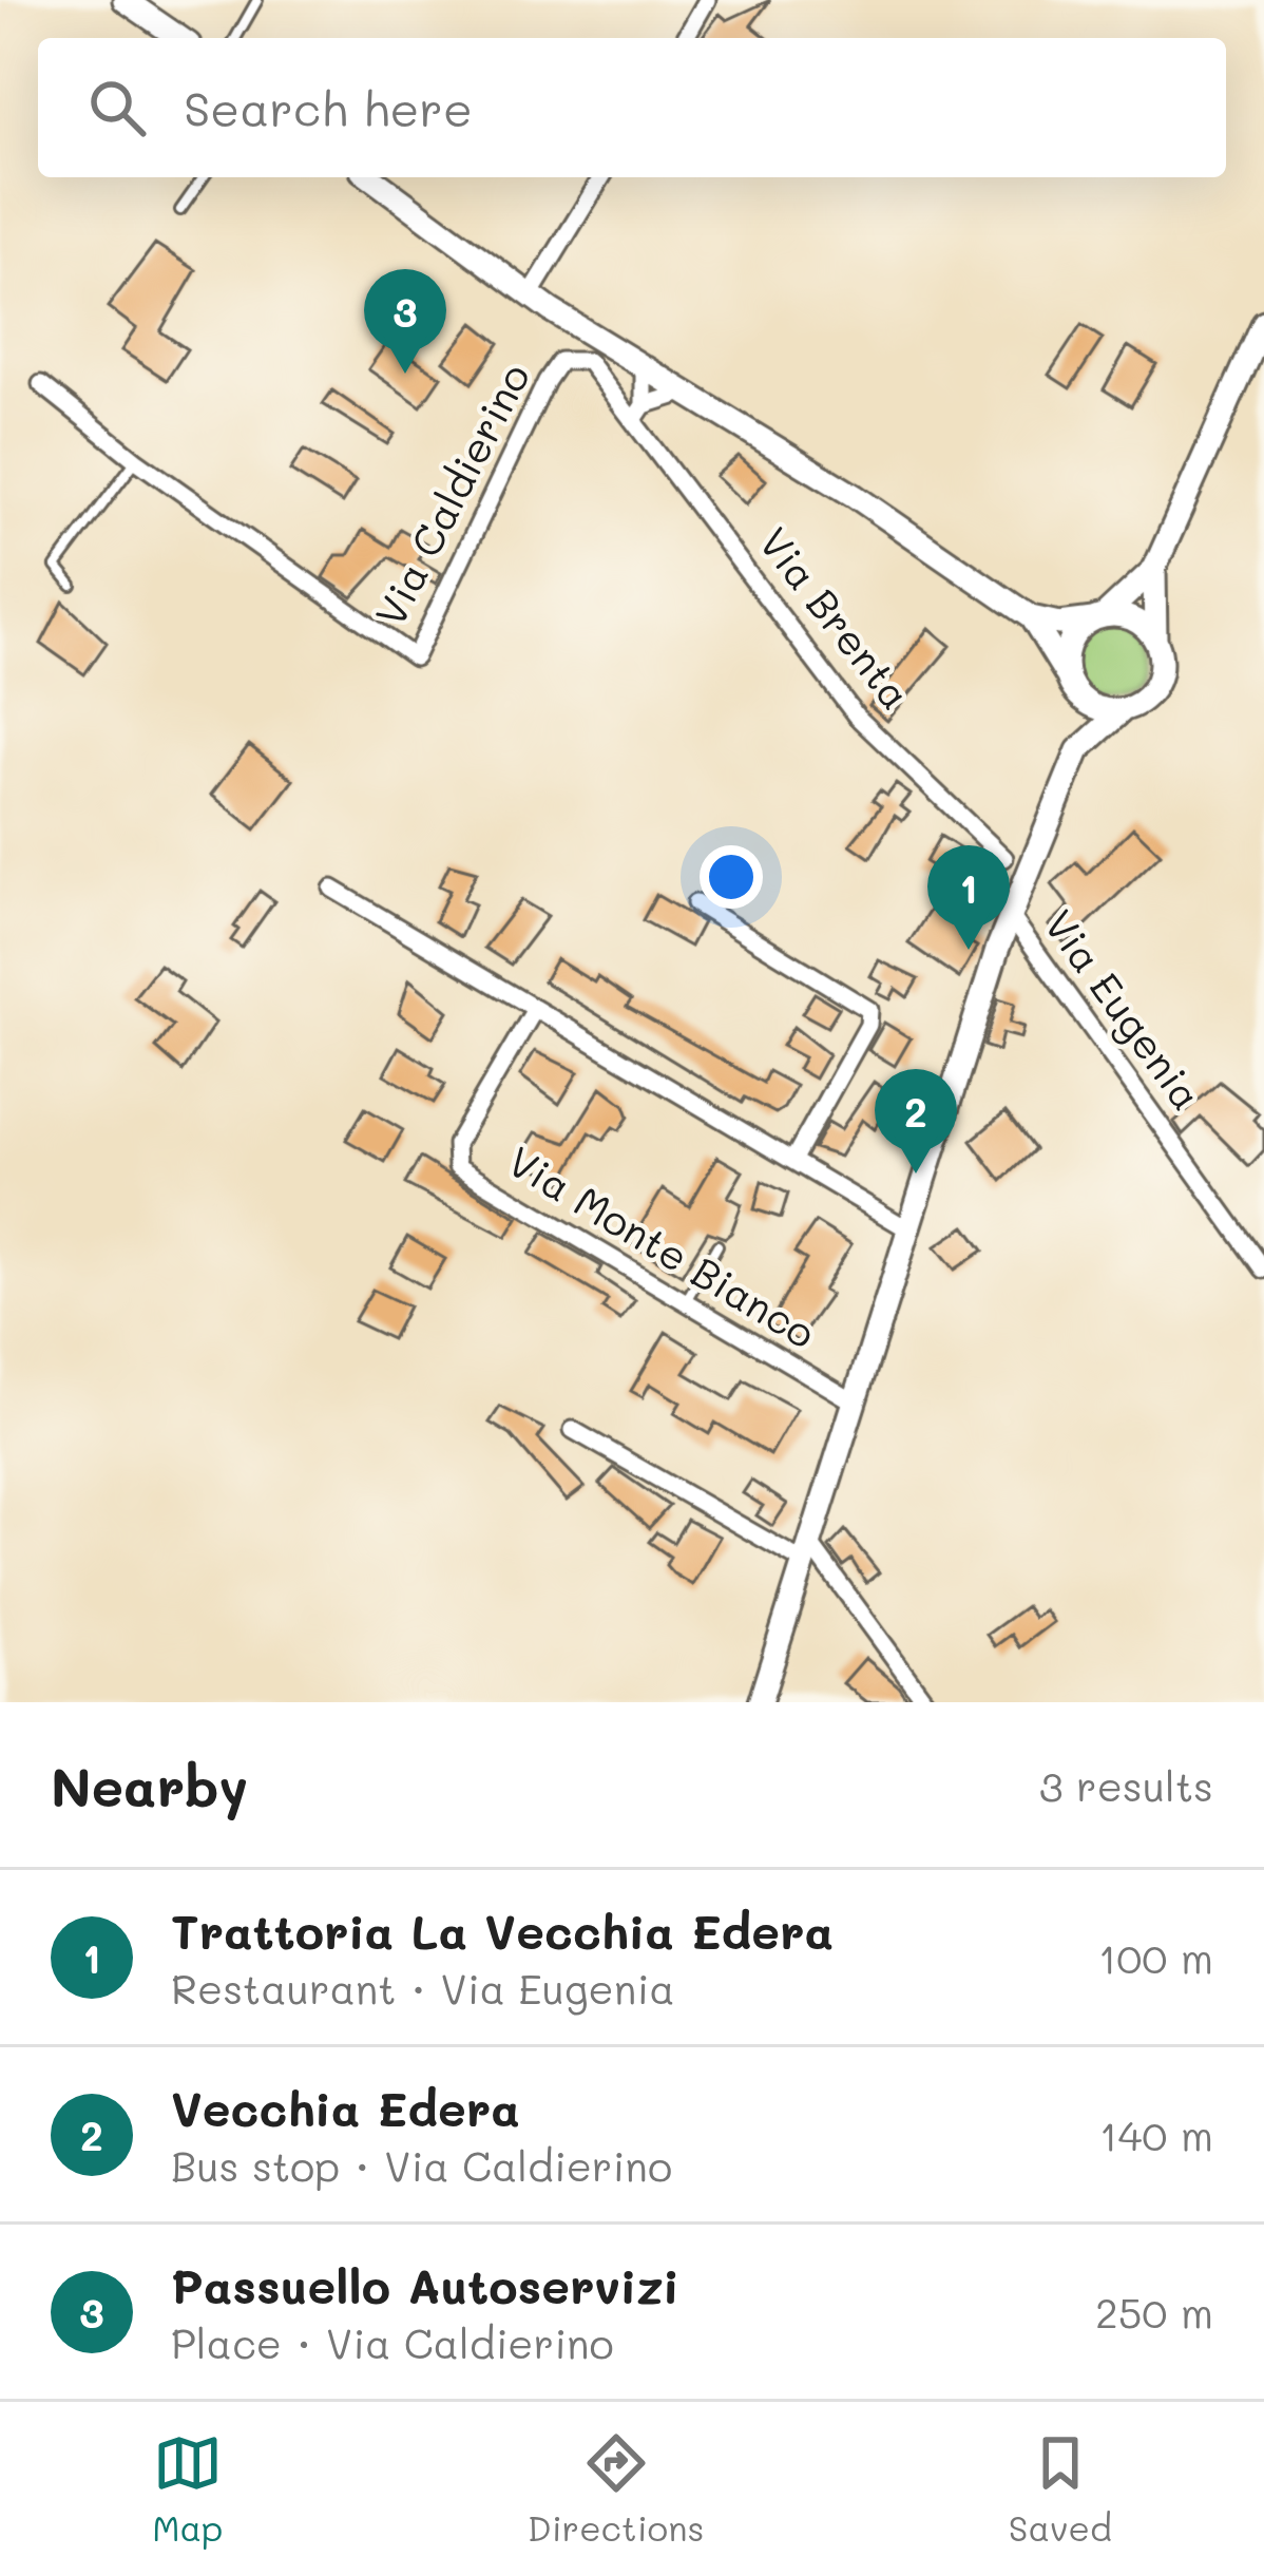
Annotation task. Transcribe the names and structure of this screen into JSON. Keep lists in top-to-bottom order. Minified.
{"streets":{"main road":["Via Brenta"],"street":["Via Caldierino","Via Eugenia","Via Monte Bianco"]},"crossings":[["Via Caldierino","Via Brenta"]],"page":{"search":"Search here","pins":["3","1","2"],"heading":["Nearby","3 results"],"list":[{"mark":"1","name":"Trattoria La Vecchia Edera","note":"Restaurant · Via Eugenia","value":"100 m"},{"mark":"2","name":"Vecchia Edera","note":"Bus stop · Via Caldierino","value":"140 m"},{"mark":"3","name":"Passuello Autoservizi","note":"Place · Via Caldierino","value":"250 m"}],"nav":["Map","Directions","Saved"]}}
